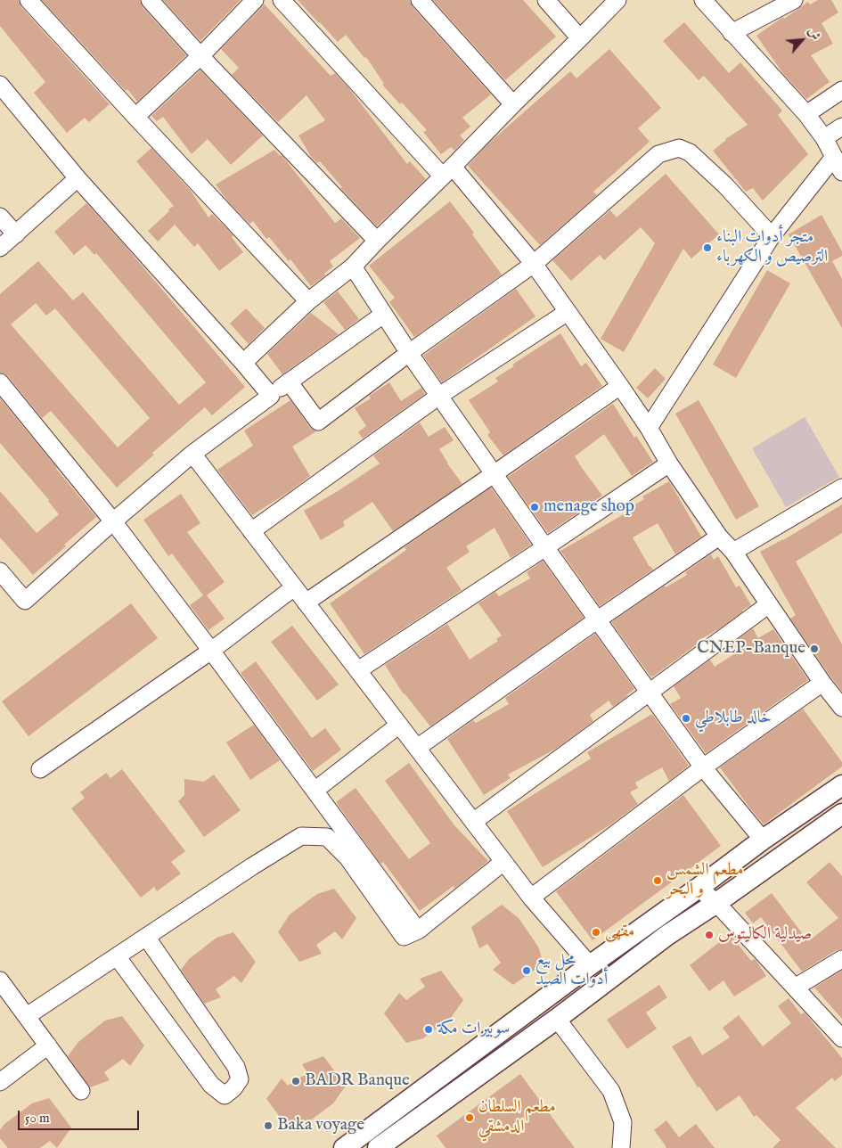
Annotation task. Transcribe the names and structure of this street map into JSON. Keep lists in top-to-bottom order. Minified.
{"places":["متجر أدوات البناء الترصيص و الكهرباء","menage shop","CNEP-Banque","خالد طابلاطي","مطعم الشمس و البحر","مقهى","صيدلية الكاليتوس","محل بيع أدوات الصيد","سوبيرات مكة","BADR Banque","مطعم السلطان الدمشقي","Baka voyage"],"scale_bar":"50 m","north":"top right"}
